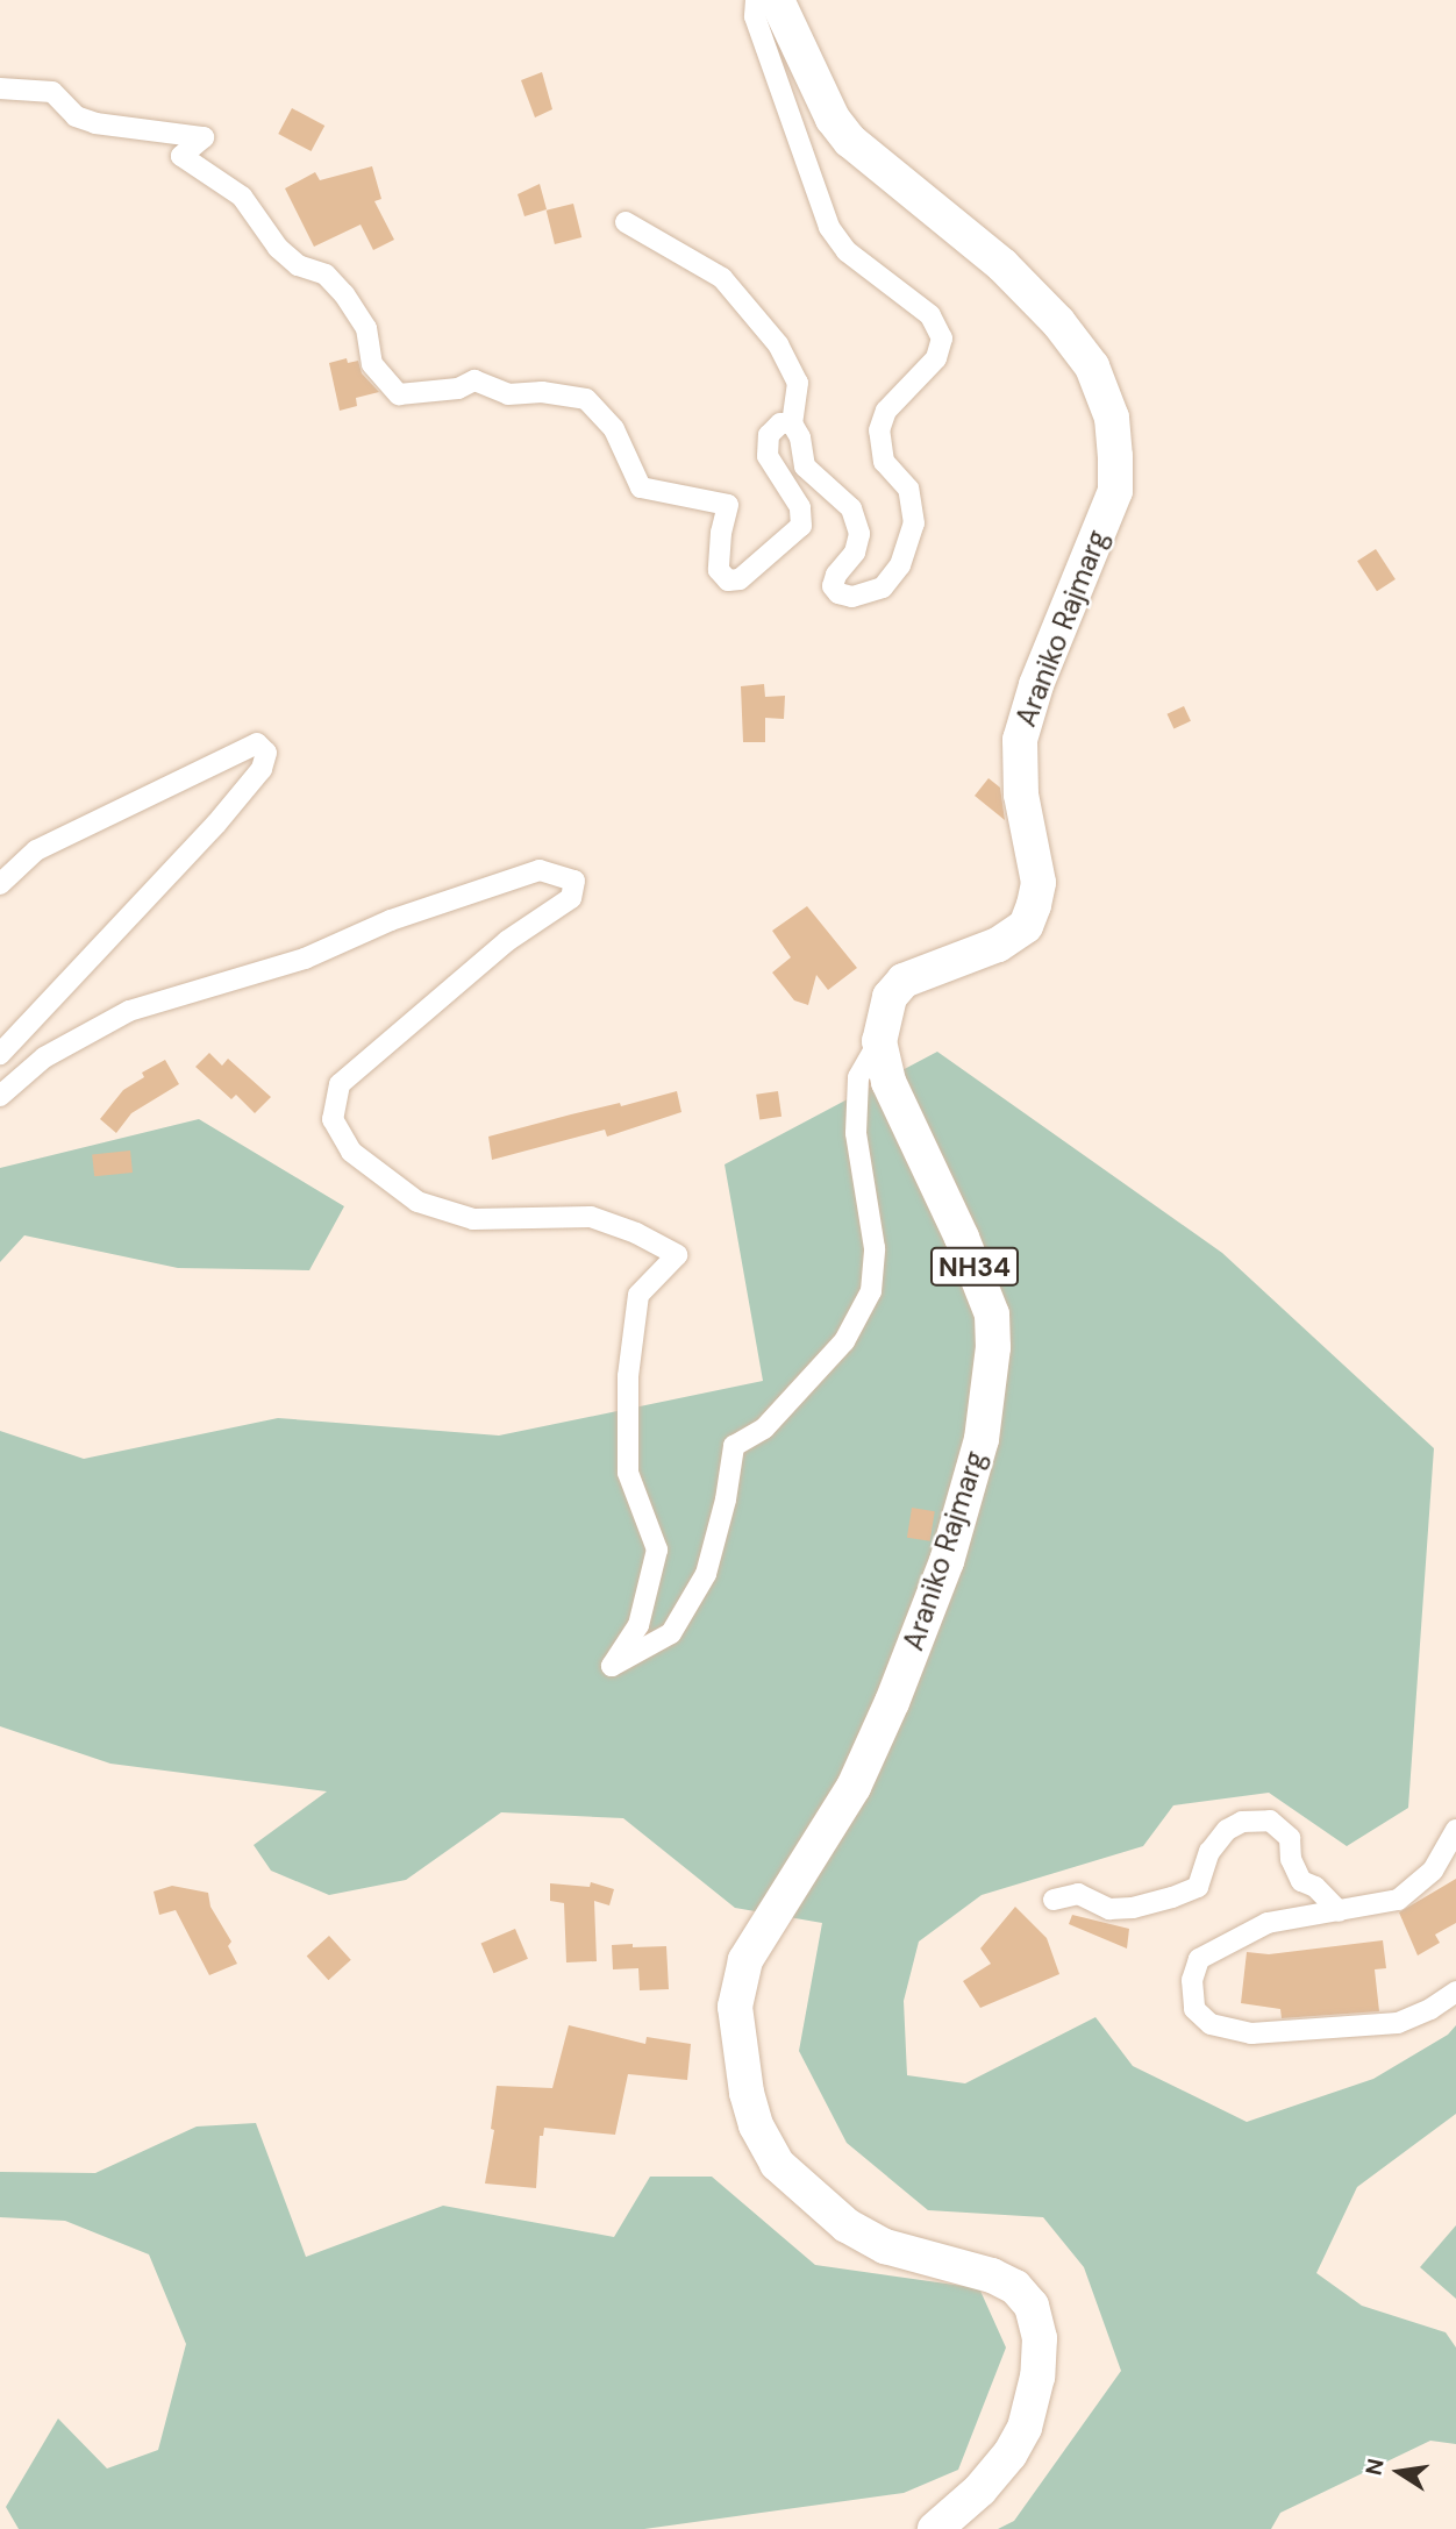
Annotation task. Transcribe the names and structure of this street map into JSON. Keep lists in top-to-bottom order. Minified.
{"streets":{"highway":["Araniko Rajmarg","NH34"]},"north":"left"}
